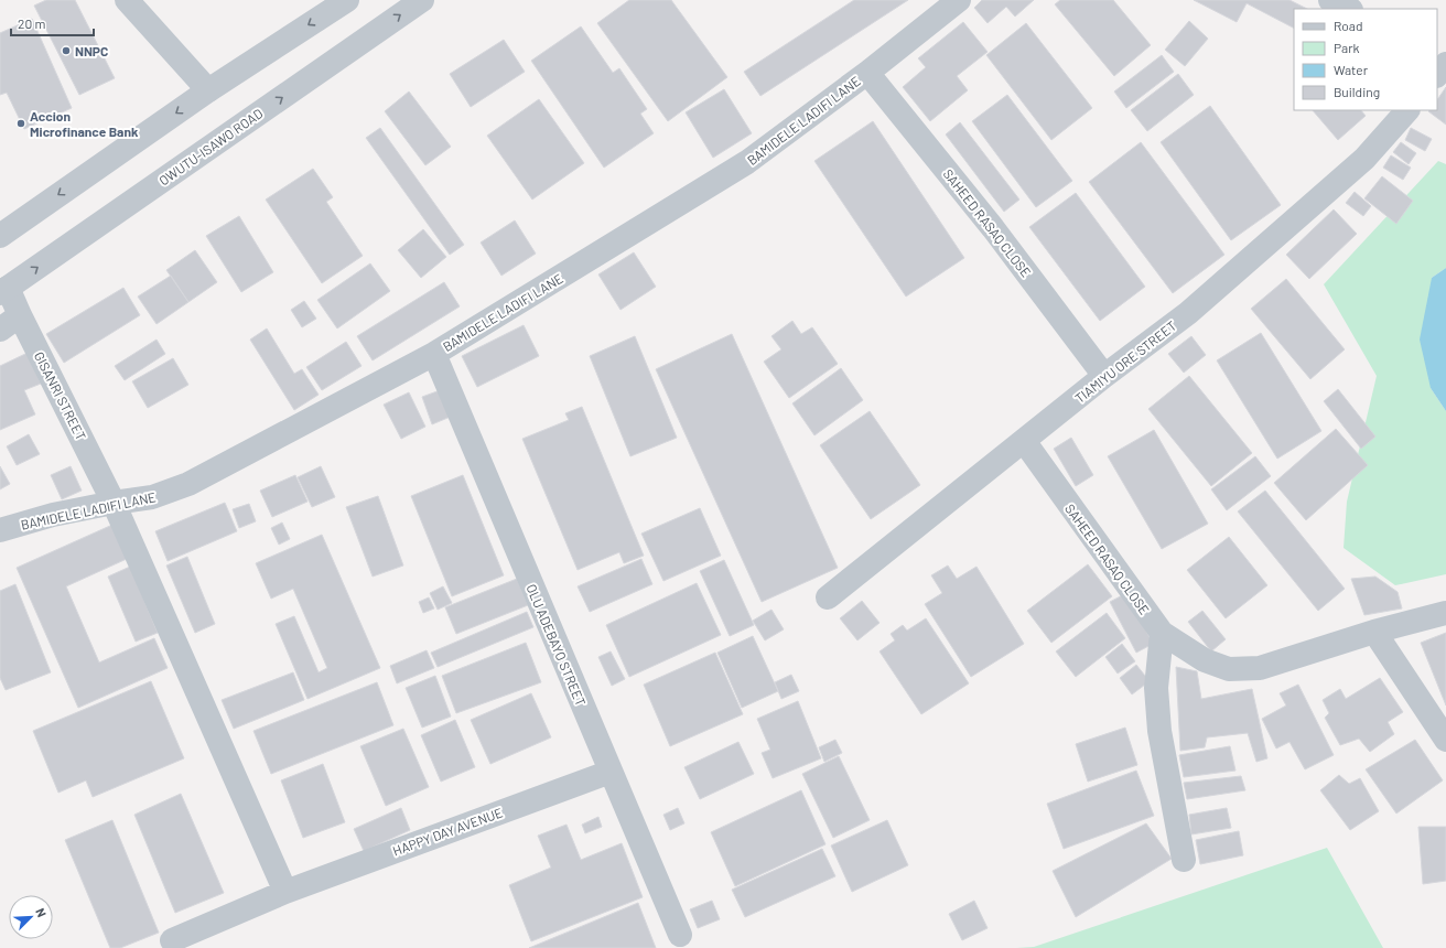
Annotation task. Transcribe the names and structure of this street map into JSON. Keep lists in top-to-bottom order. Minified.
{"streets":{"street":["BAMIDELE LADIFI LANE","OWUTU-ISAWO ROAD","SAHEED RASAQ CLOSE","TIAMIYU ORE STREET","GISANRI STREET","OLU ADEBAYO STREET","HAPPY DAY AVENUE"]},"crossings":[["BAMIDELE LADIFI LANE","SAHEED RASAQ CLOSE"],["BAMIDELE LADIFI LANE","GISANRI STREET"],["BAMIDELE LADIFI LANE","OLU ADEBAYO STREET"],["OWUTU-ISAWO ROAD","GISANRI STREET"],["SAHEED RASAQ CLOSE","TIAMIYU ORE STREET"],["GISANRI STREET","HAPPY DAY AVENUE"],["OLU ADEBAYO STREET","HAPPY DAY AVENUE"]],"places":["NNPC","Accion Microfinance Bank"],"legend":["Road","Park","Water","Building"],"scale_bar":"20 m","north":"top right"}
